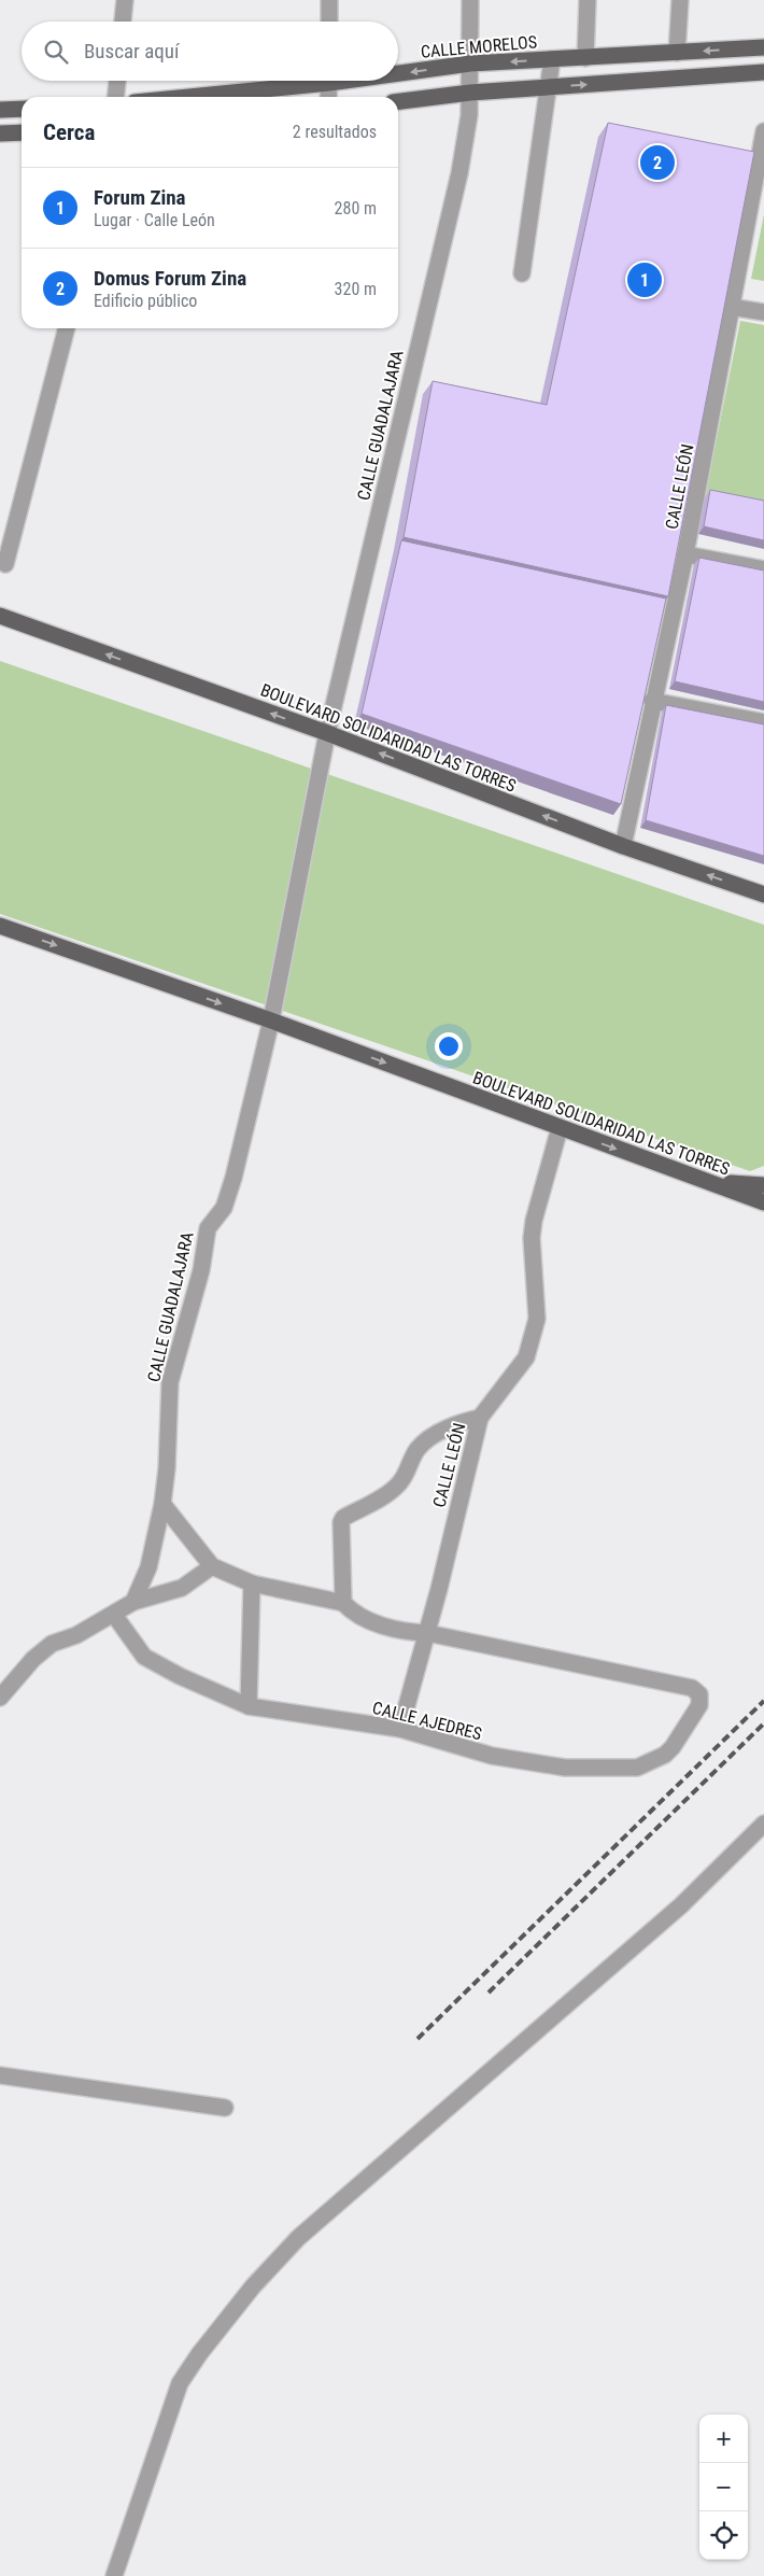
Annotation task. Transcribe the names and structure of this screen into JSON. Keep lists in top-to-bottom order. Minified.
{"streets":{"main road":["CALLE MORELOS","BOULEVARD SOLIDARIDAD LAS TORRES"],"street":["CALLE GUADALAJARA","CALLE LEÓN","CALLE AJEDRES"]},"crossings":[["CALLE MORELOS","CALLE GUADALAJARA"],["CALLE GUADALAJARA","BOULEVARD SOLIDARIDAD LAS TORRES"],["CALLE LEÓN","BOULEVARD SOLIDARIDAD LAS TORRES"],["CALLE LEÓN","CALLE AJEDRES"]],"page":{"search":"Buscar aquí","heading":["Cerca","2 resultados"],"pins":["2","1"],"list":[{"mark":"1","name":"Forum Zina","note":"Lugar · Calle León","value":"280 m"},{"mark":"2","name":"Domus Forum Zina","note":"Edificio público","value":"320 m"}],"map_buttons":["+","−"]}}
